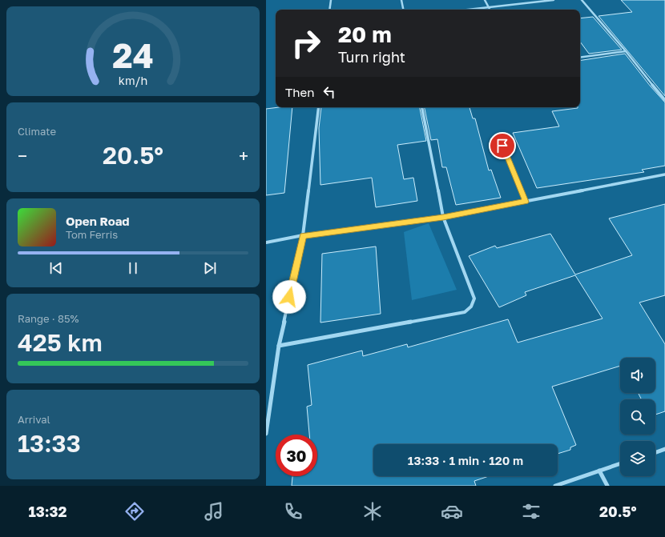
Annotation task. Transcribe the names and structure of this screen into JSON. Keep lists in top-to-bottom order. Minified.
{"page":{"turn":["20 m","Turn right"],"then":"Then","tile":["Climate",["Range · 85%","425 km"],["Arrival","13:33"]],"heat":["−","20.5°","+"],"song":["Open Road","Tom Ferris"],"limit":"30","trip":"13:33 · 1 min · 120 m","tabs":["13:32","20.5°"],"gauge":["24","km/h"]}}
